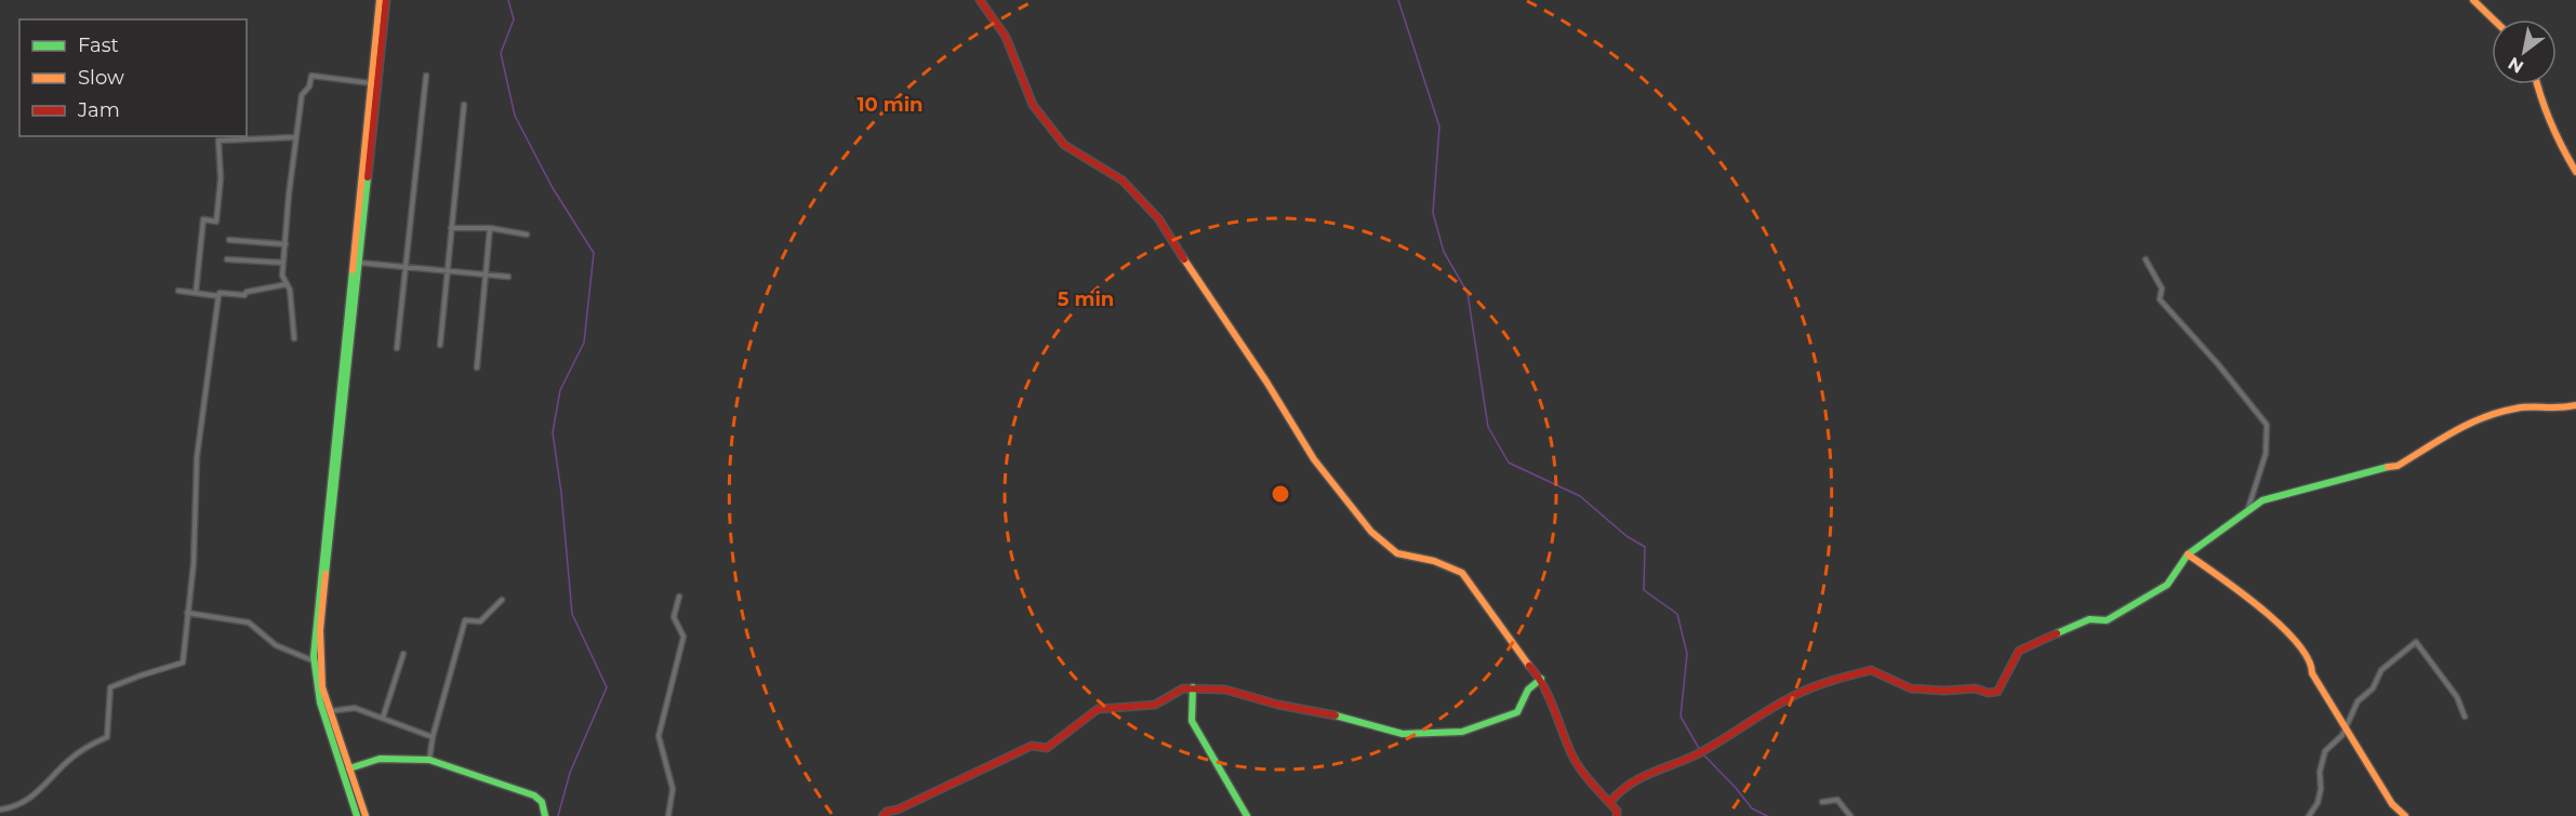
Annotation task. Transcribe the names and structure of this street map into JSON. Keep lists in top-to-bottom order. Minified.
{"legend":["Fast","Slow","Jam"],"north":"bottom left","rings":["10 min","5 min"]}
